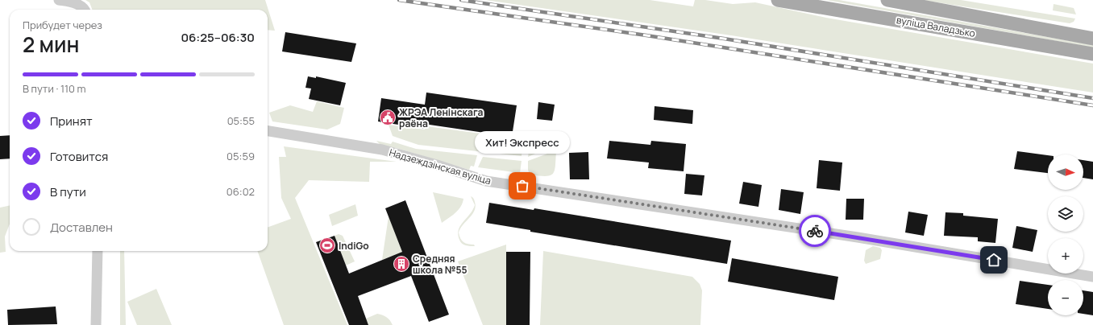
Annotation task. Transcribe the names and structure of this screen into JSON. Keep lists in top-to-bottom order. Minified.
{"streets":{"main road":["вуліца Валадзько"],"street":["Надзеждзінская вуліца"]},"places":{"public building":["ЖРЭА Ленінскага раёна"],"other":["Хит! Экспресс"],"sports":["IndiGo"],"building":["Средняя школа №55"]},"north":"right","page":{"heading":["2 мин","Прибудет через","06:25–06:30"],"bar":"В пути · 110 m","list":[["Принят","05:55"],["Готовится","05:59"],["В пути","06:02"],"Доставлен"],"bubble":"Хит! Экспресс","map_buttons":["+","−"]}}
